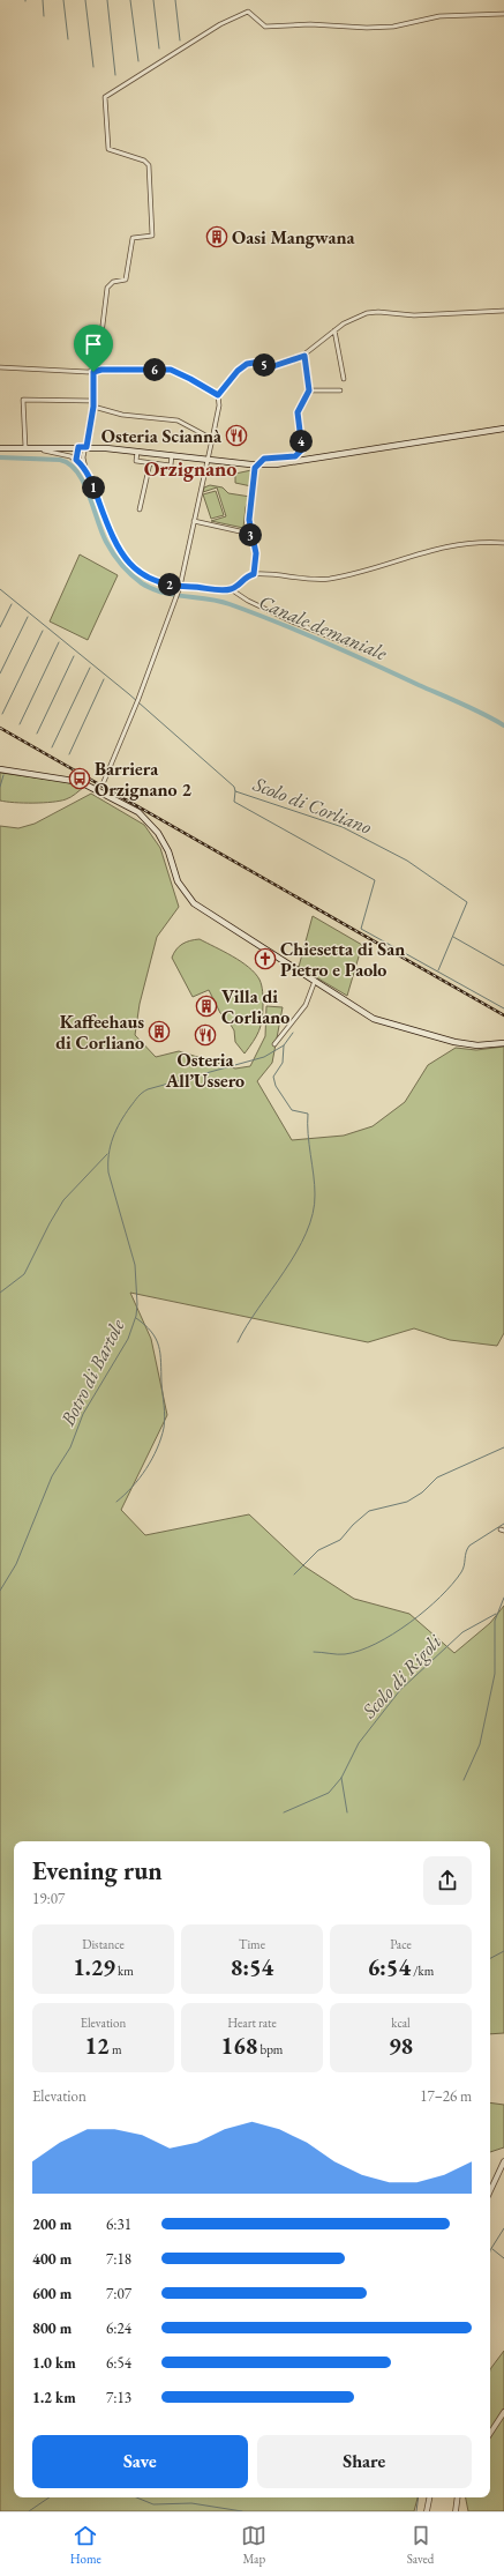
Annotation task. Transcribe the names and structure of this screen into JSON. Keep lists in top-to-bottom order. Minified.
{"districts":["Orzignano"],"water":["Canale demaniale","Scolo di Corliano","Botro di Bartole","Scolo di Rigoli"],"places":{"building":["Oasi Mangwana","Villa di Corliano","Kaffeehaus di Corliano"],"restaurant":["Osteria Sciannà","Osteria All’Ussero"],"bus stop":["Barriera Orzignano 2"],"church":["Chiesetta di San Pietro e Paolo"]},"page":{"pins":["5","6","4","1","3","2"],"heading":["Evening run","19:07"],"stats":[["Distance","1.29 km"],["Time","8:54"],["Pace","6:54 /km"],["Elevation","12 m"],["Heart rate","168 bpm"],["kcal","98"]],"chart":["Elevation","17–26 m"],"list":[{"name":"200 m","note":"6:31"},{"name":"400 m","note":"7:18"},{"name":"600 m","note":"7:07"},{"name":"800 m","note":"6:24"},{"name":"1.0 km","note":"6:54"},{"name":"1.2 km","note":"7:13"}],"buttons":["Save","Share"],"tabs":["Home","Map","Saved"]}}
